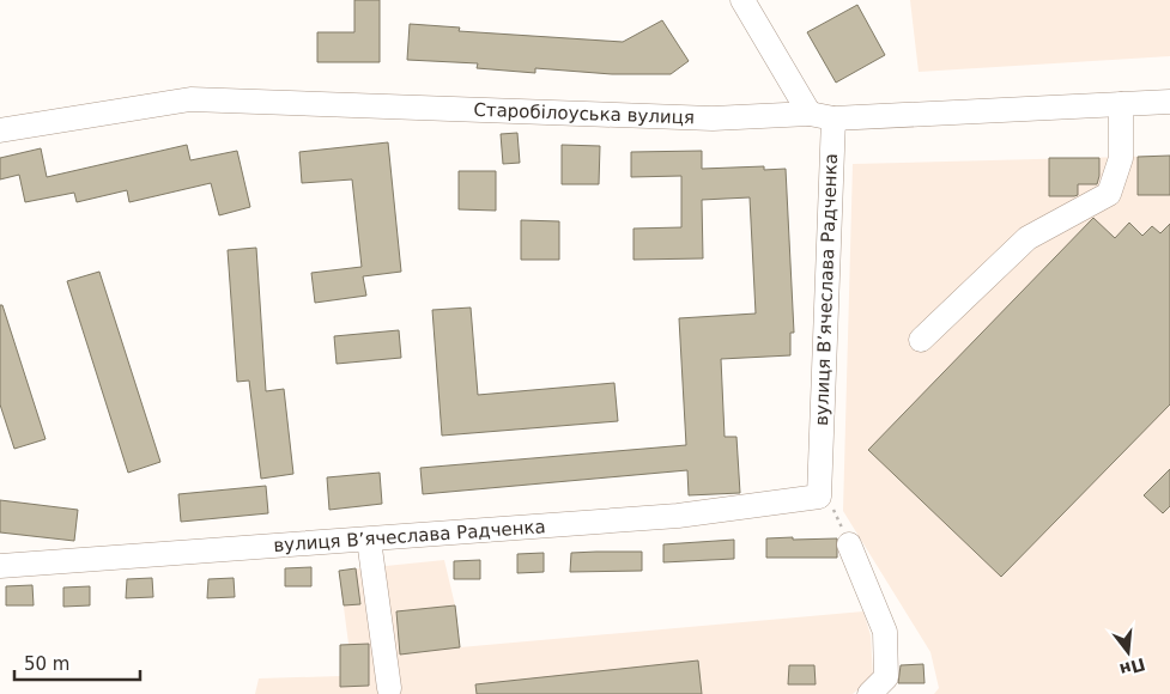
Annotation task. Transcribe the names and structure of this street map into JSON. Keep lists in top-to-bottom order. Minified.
{"streets":{"street":["Старобілоуська вулиця","вулиця Вʼячеслава Радченка"]},"crossings":[["Старобілоуська вулиця","вулиця Вʼячеслава Радченка"]],"scale_bar":"50 m","north":"bottom"}
